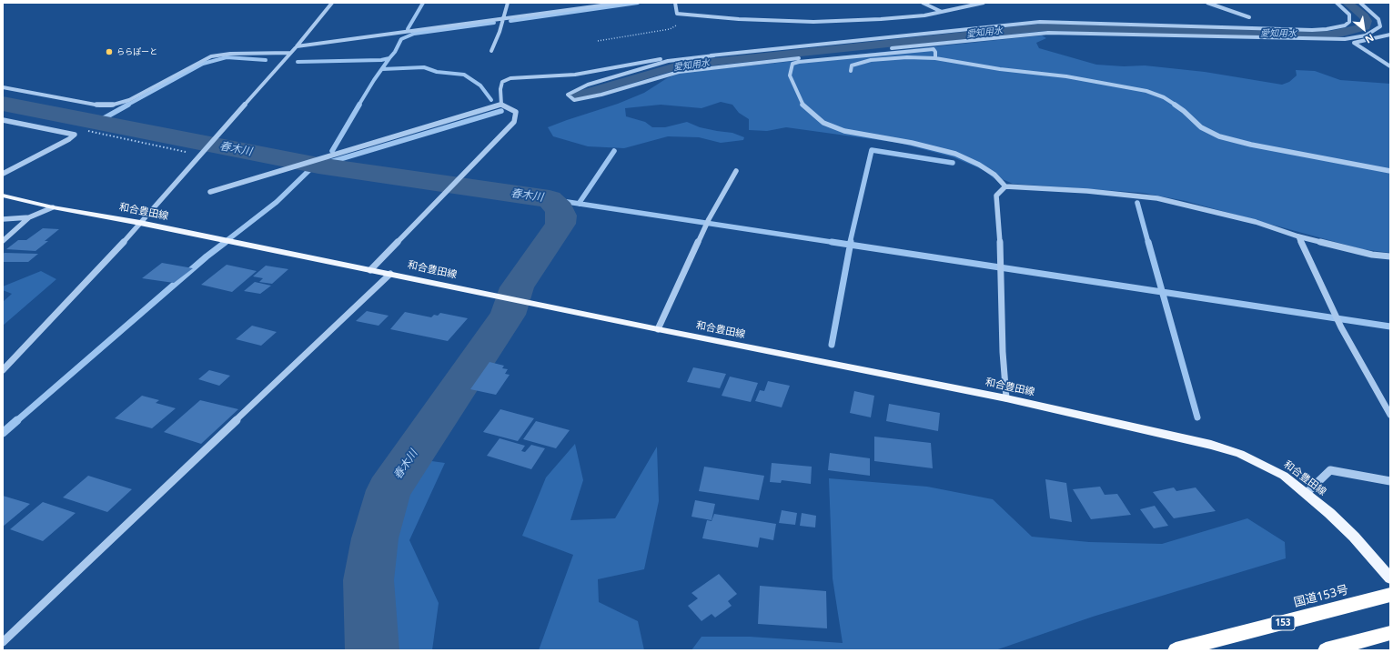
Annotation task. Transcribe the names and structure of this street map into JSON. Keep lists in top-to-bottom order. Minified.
{"streets":{"highway":["国道153号","153"],"main road":["和合豊田線"]},"water":["愛知用水","春木川"],"places":["ららぽーと"],"north":"bottom right"}
